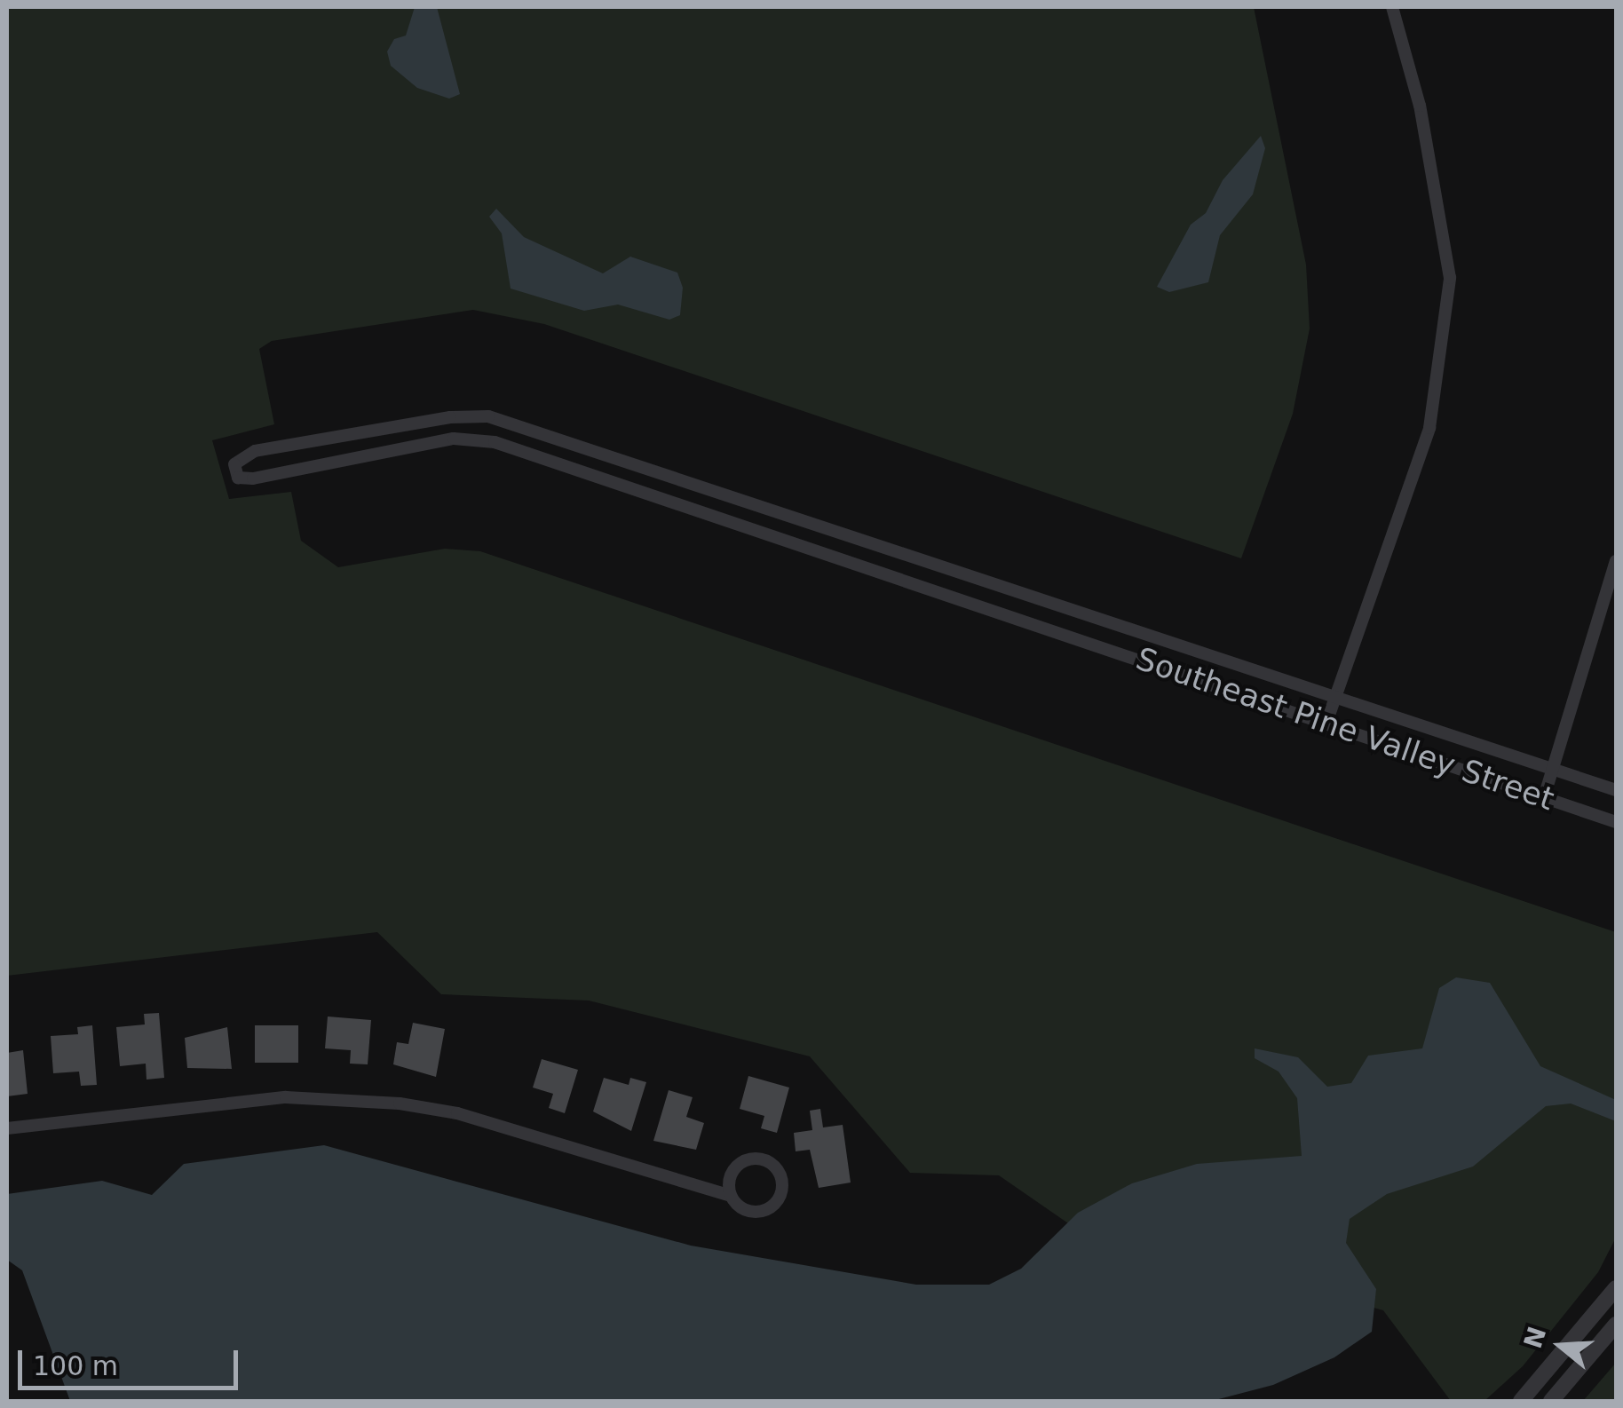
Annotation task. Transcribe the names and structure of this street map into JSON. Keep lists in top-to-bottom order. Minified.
{"streets":{"street":["Southeast Pine Valley Street"]},"scale_bar":"100 m","north":"left"}
